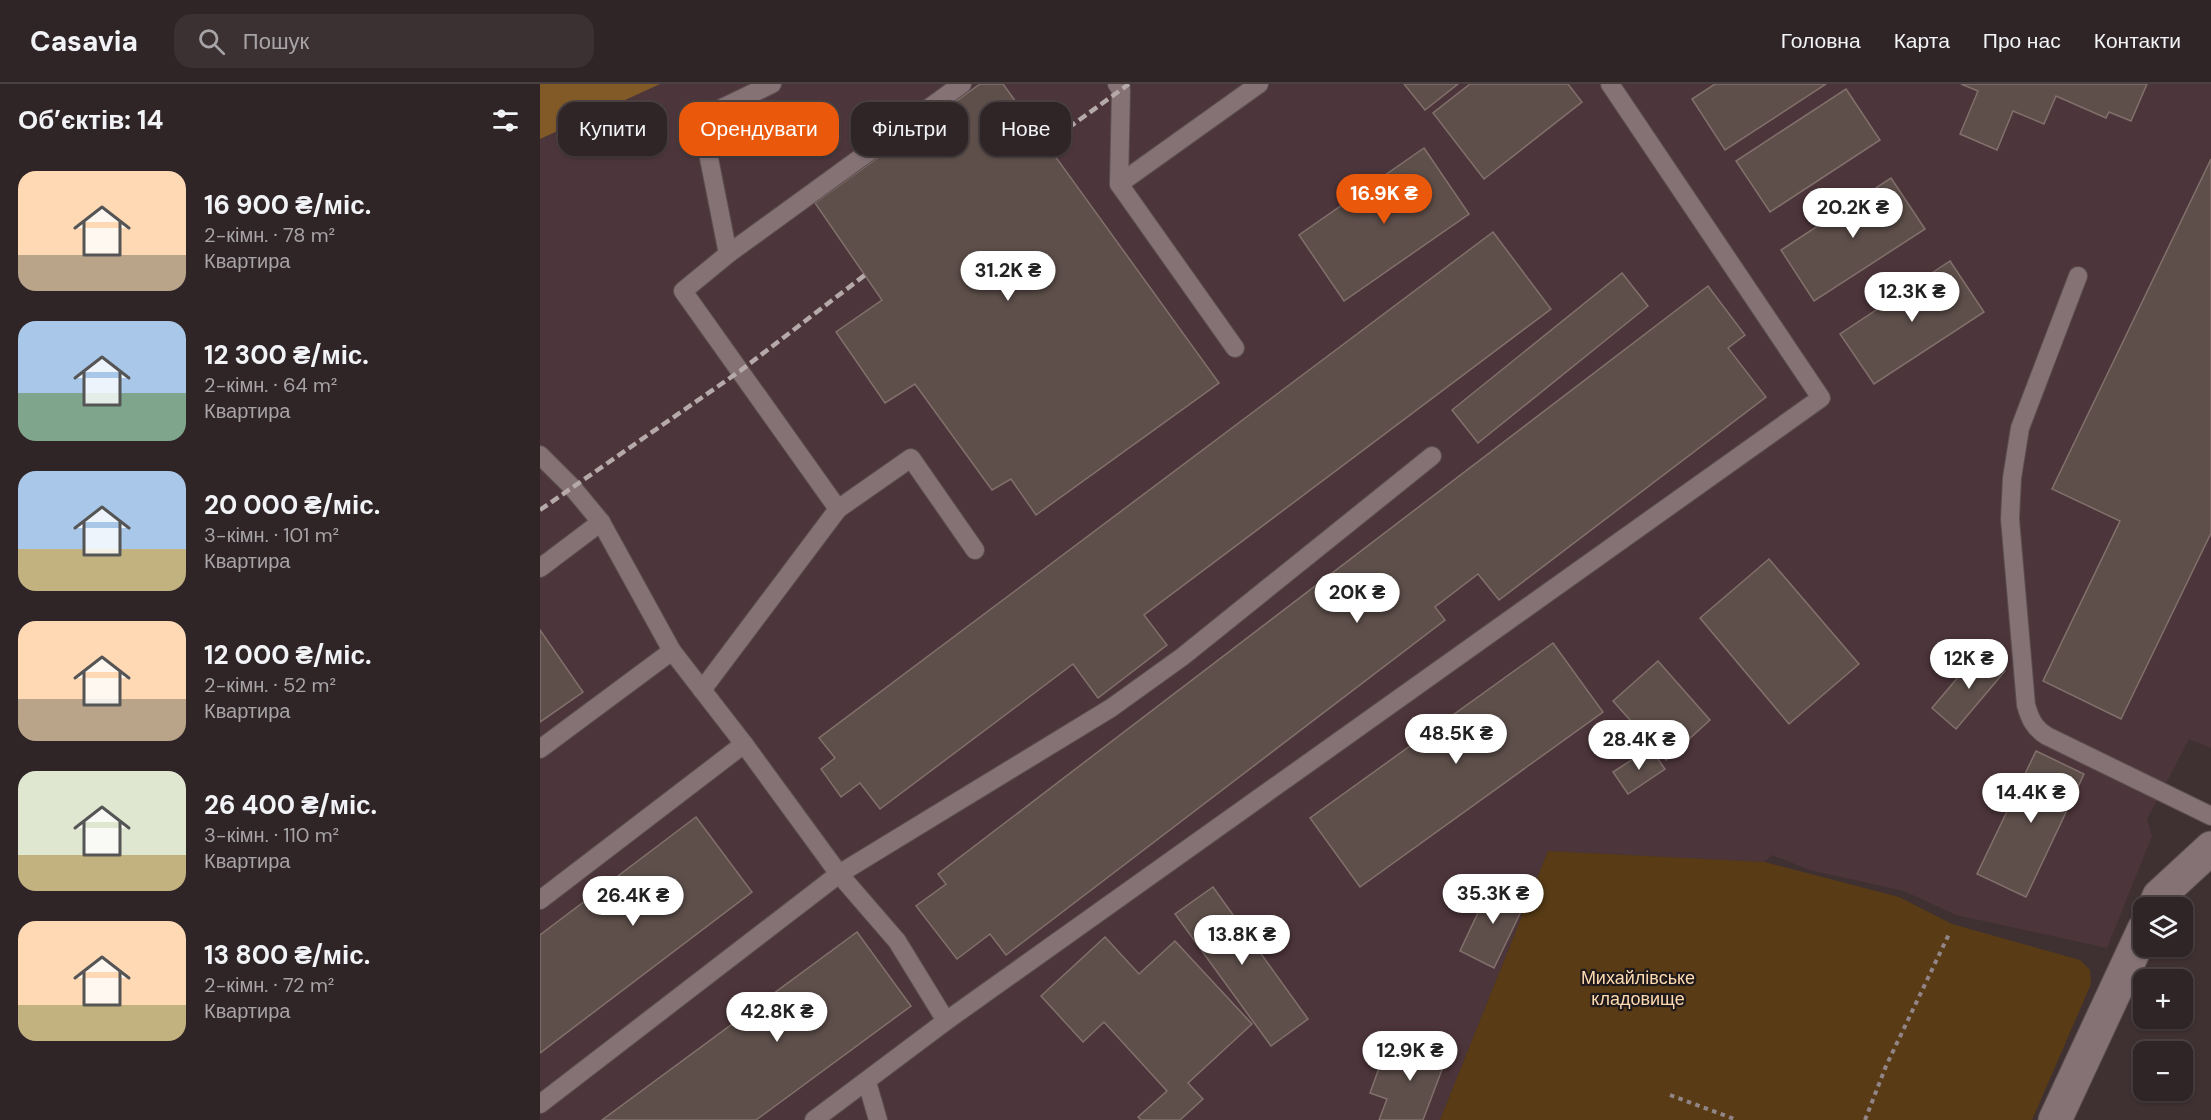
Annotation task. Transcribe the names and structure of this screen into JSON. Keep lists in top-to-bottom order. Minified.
{"parks":["Михайлівське кладовище"],"page":{"header":"Casavia","search":"Пошук","nav":["Головна","Карта","Про нас","Контакти"],"heading":"Об’єктів: 14","chip":["Купити","Орендувати","Фільтри","Нове"],"list":[{"name":"16 900 ₴/міс.","note":"2-кімн. · 78 m² · Квартира"},{"name":"12 300 ₴/міс.","note":"2-кімн. · 64 m² · Квартира"},{"name":"20 000 ₴/міс.","note":"3-кімн. · 101 m² · Квартира"},{"name":"12 000 ₴/міс.","note":"2-кімн. · 52 m² · Квартира"},{"name":"26 400 ₴/міс.","note":"3-кімн. · 110 m² · Квартира"},{"name":"13 800 ₴/міс.","note":"2-кімн. · 72 m² · Квартира"}],"price":["16.9K ₴","20.2K ₴","31.2K ₴","12.3K ₴","20K ₴","12K ₴","48.5K ₴","28.4K ₴","14.4K ₴","35.3K ₴","26.4K ₴","13.8K ₴","42.8K ₴","12.9K ₴"],"map_buttons":["+","−"]}}
